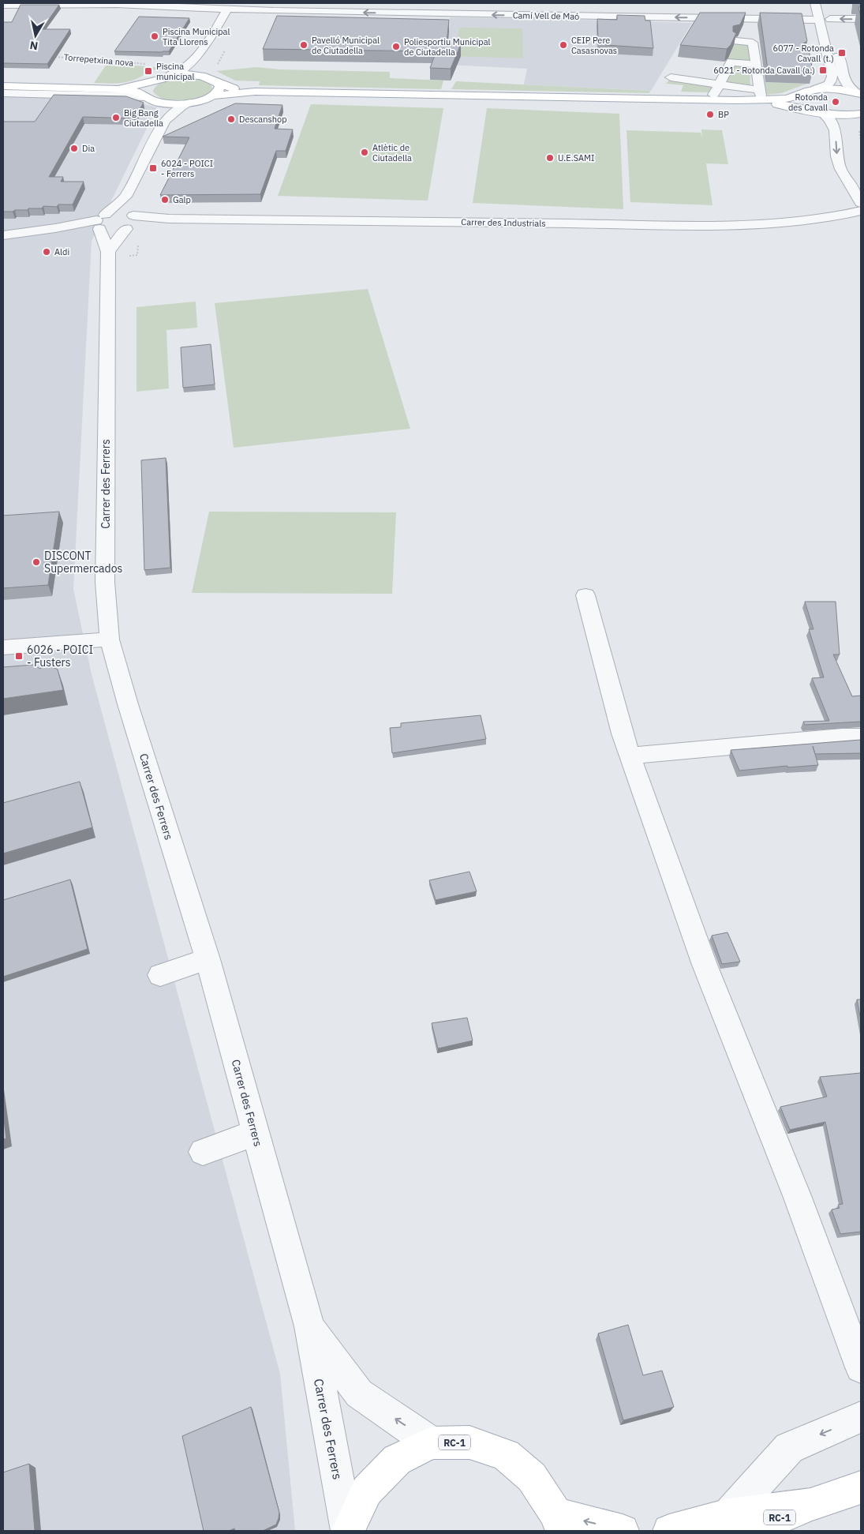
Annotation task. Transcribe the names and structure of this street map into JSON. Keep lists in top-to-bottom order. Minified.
{"streets":{"main road":["RC-1"],"street":["Camí Vell de Maó","Carrer des Industrials","Carrer des Ferrers"],"path":["Torrepetxina nova"]},"crossings":[["Carrer des Ferrers","RC-1"]],"one_way":["Camí Vell de Maó"],"places":{"other":["Piscina Municipal Tita Llorens","Pavelló Municipal de Ciutadella","CEIP Pere Casasnovas","Poliesportiu Municipal de Ciutadella","Rotonda des Cavall","BP","Big Bang Ciutadella","Descanshop","Dia","Atlètic de Ciutadella","U.E.SAMI","Galp","Aldi","DISCONT Supermercados"],"transit":["6077 - Rotonda Cavall (t.)","6021 - Rotonda Cavall (a.)","Piscina municipal","6024 - POICI - Ferrers","6026 - POICI - Fusters"]},"north":"bottom"}
